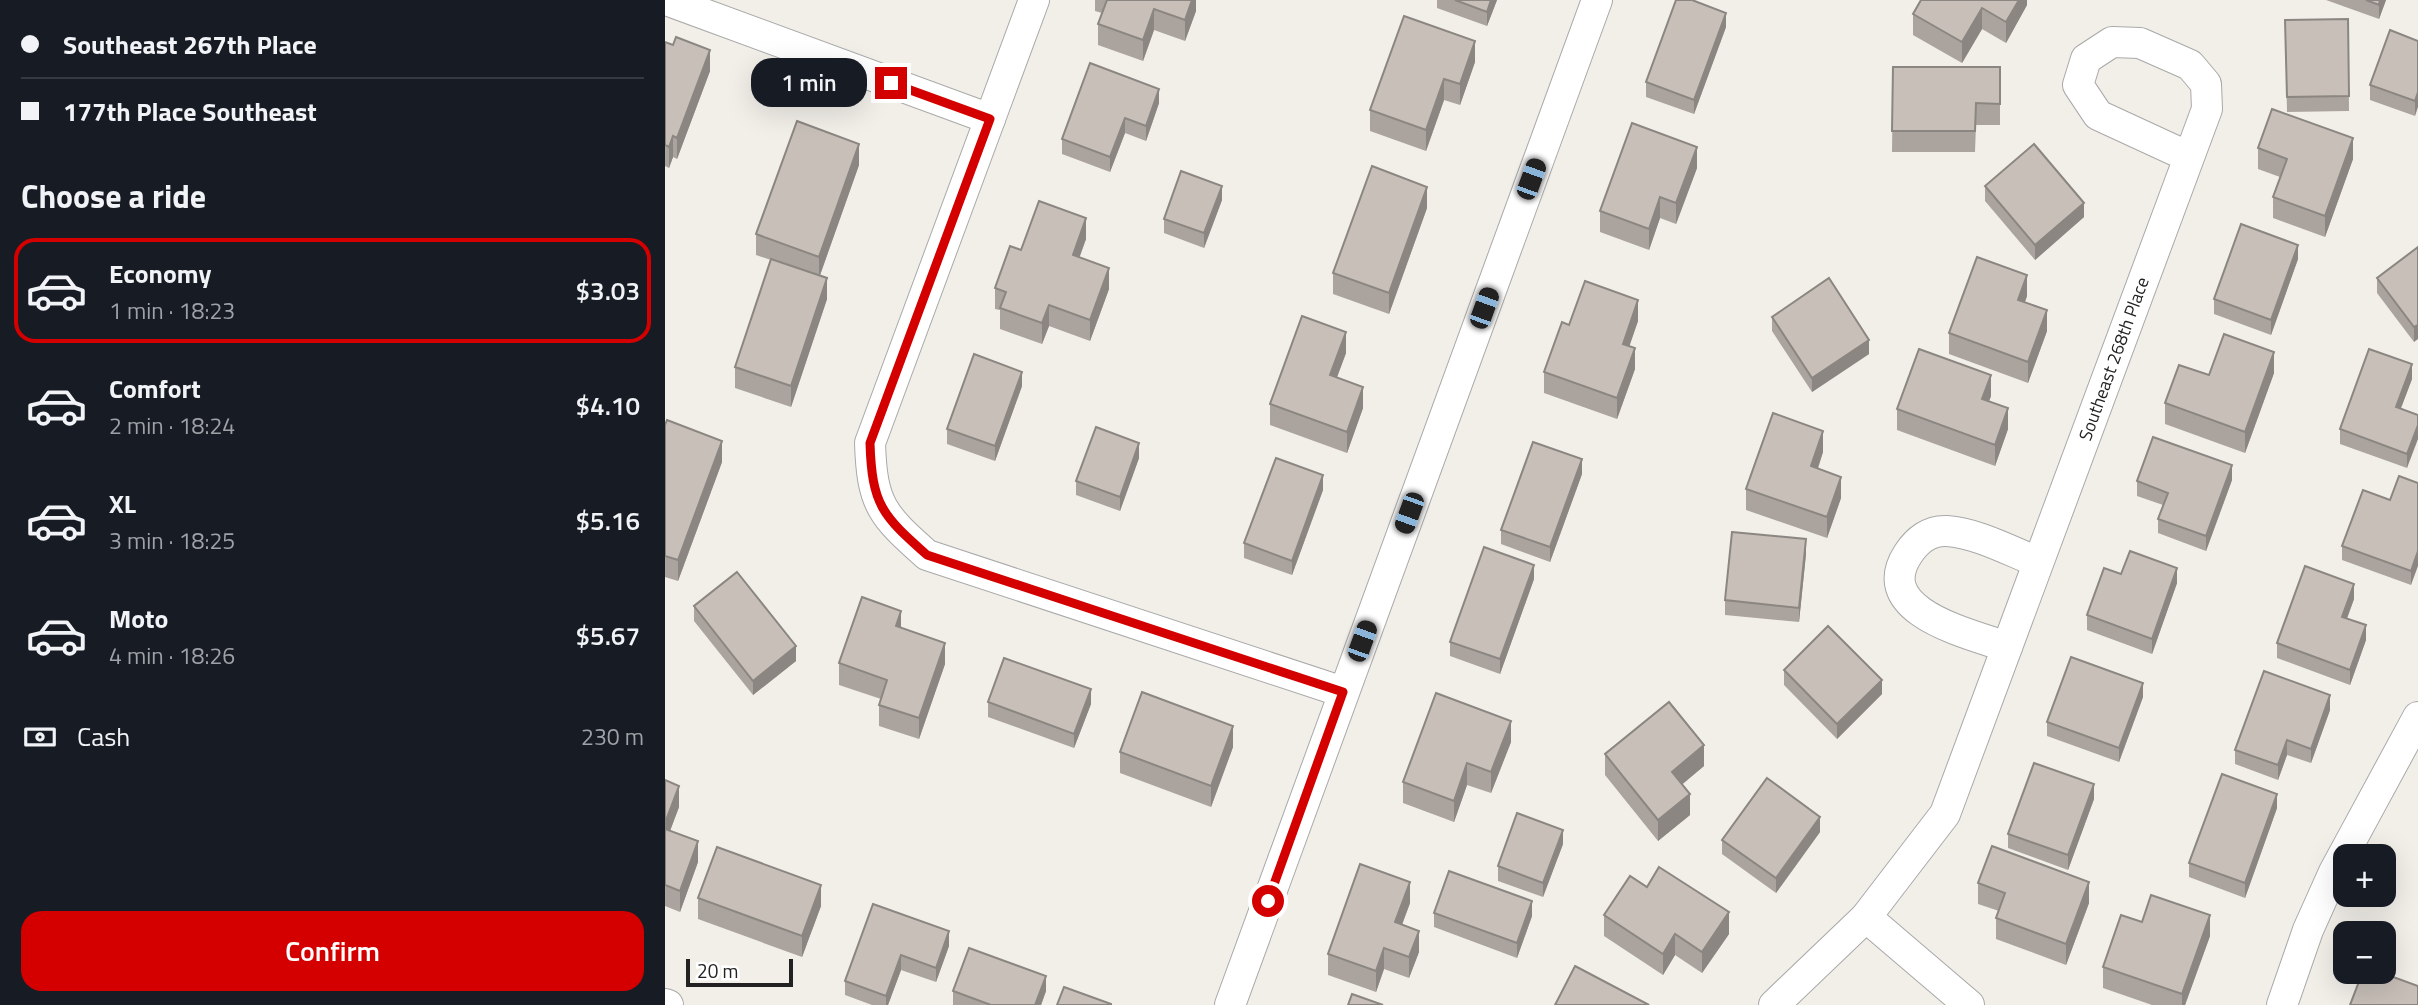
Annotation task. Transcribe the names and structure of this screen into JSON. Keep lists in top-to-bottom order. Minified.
{"streets":{"street":["Southeast 268th Place"]},"scale_bar":"20 m","page":{"banner":["Southeast 267th Place","177th Place Southeast"],"bubble":"1 min","heading":"Choose a ride","list":[{"name":"Economy","note":"1 min · 18:23","value":"$3.03"},{"name":"Comfort","note":"2 min · 18:24","value":"$4.10"},{"name":"XL","note":"3 min · 18:25","value":"$5.16"},{"name":"Moto","note":"4 min · 18:26","value":"$5.67"}],"pay":["Cash","230 m"],"map_buttons":["+","−"],"buttons":"Confirm","scale":"20 m"}}
